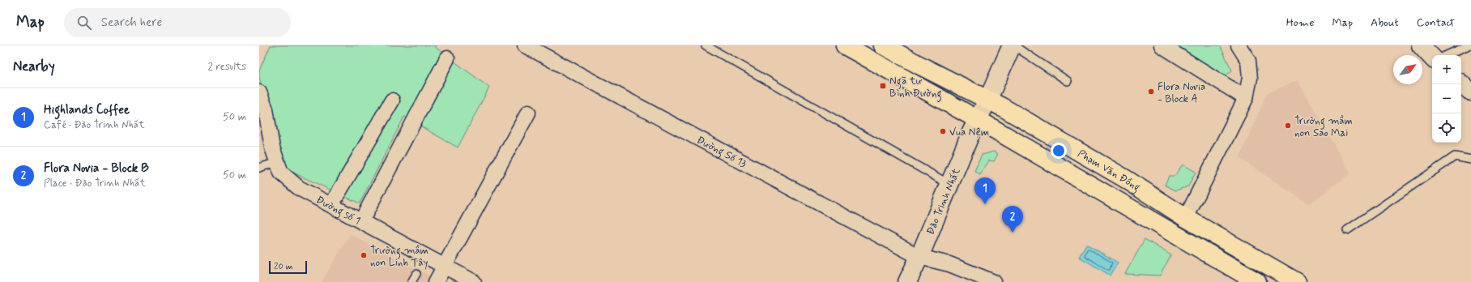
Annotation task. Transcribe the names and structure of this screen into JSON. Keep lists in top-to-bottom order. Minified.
{"streets":{"highway":["Phạm Văn Đồng"],"street":["Đường Số 13","Đào Trinh Nhất","Đường số 1"]},"crossings":[["Đường Số 13","Đào Trinh Nhất"],["Phạm Văn Đồng","Đào Trinh Nhất"]],"places":{"transit":["Ngã tư Bình Đường"],"other":["Flora Novia - Block A","Trường mầm non Sao Mai","Vua Nệm","Trường mầm non Linh Tây"]},"scale_bar":"20 m","north":"top right","page":{"header":"Map","search":"Search here","nav":["Home","Map","About","Contact"],"heading":["Nearby","2 results"],"map_buttons":["+","−"],"list":[{"mark":"1","name":"Highlands Coffee","note":"Café · Đào Trinh Nhất","value":"50 m"},{"mark":"2","name":"Flora Novia - Block B","note":"Place · Đào Trinh Nhất","value":"50 m"}],"pins":["1","2"],"scale":"20 m"}}
